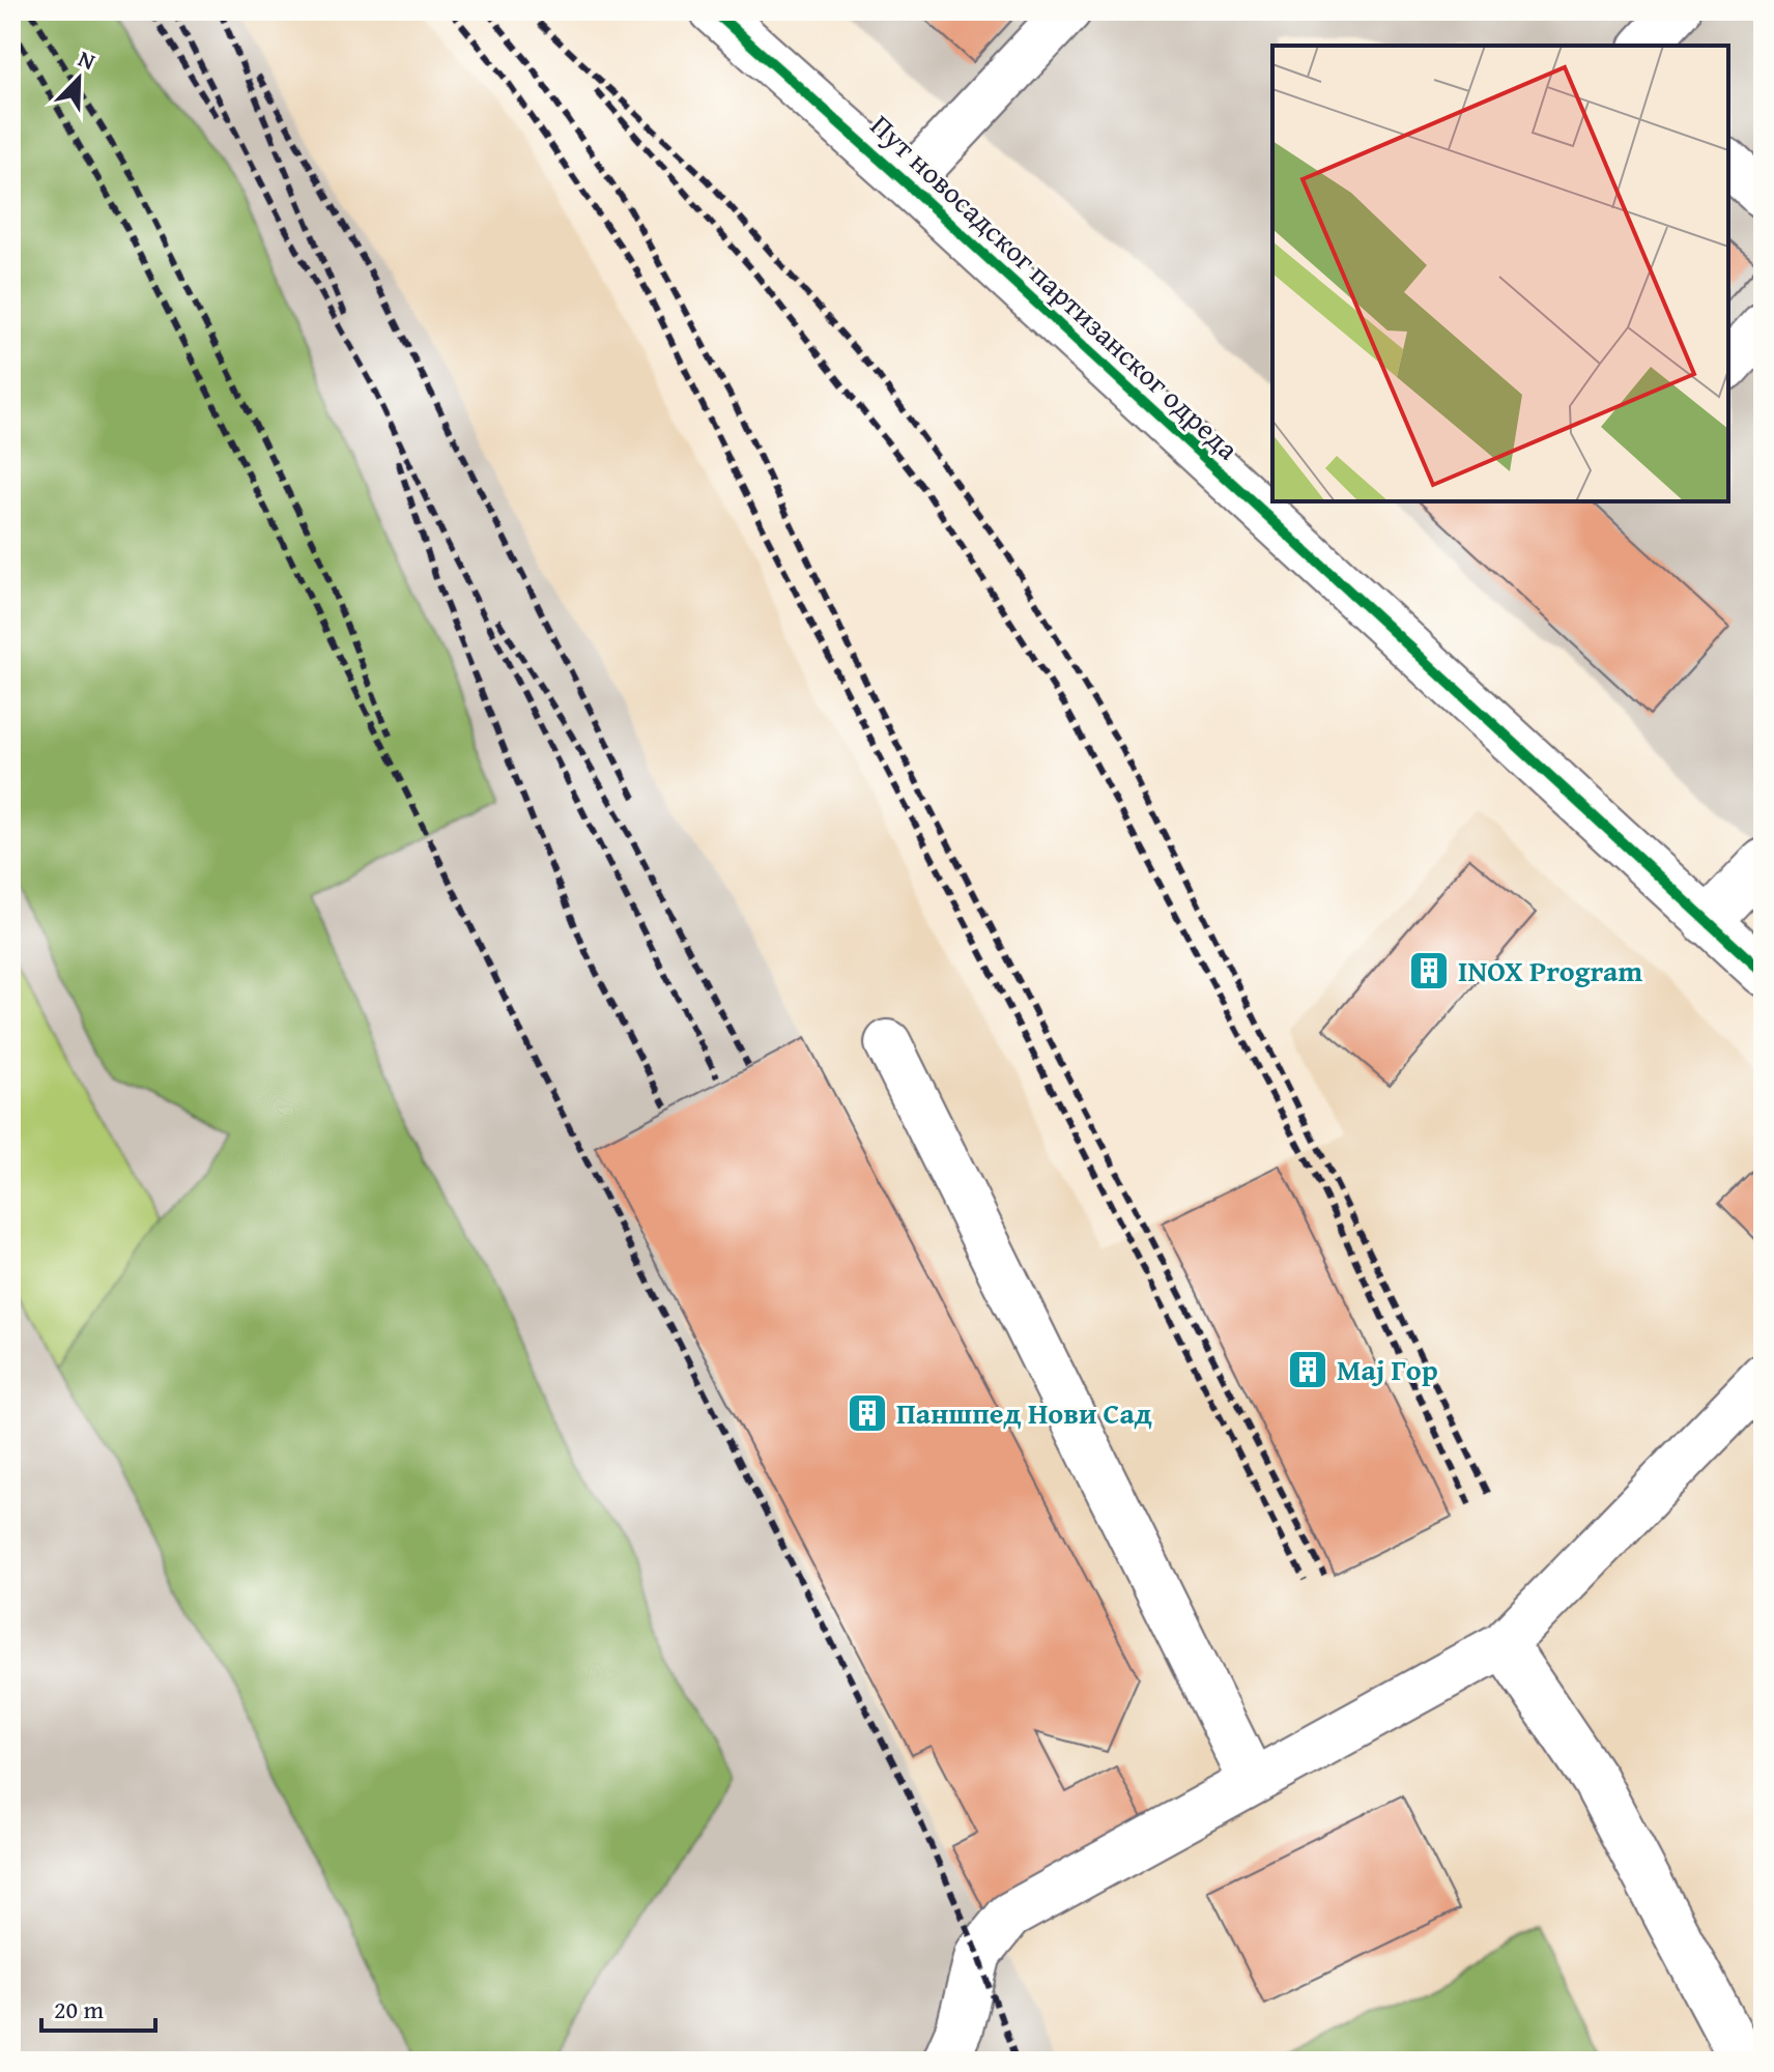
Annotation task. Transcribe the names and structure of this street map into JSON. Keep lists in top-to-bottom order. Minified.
{"streets":{"street":["Пут новосадског партизанског одреда"]},"places":{"building":["INOX Program","Мај Гор","Паншпед Нови Сад"]},"scale_bar":"20 m","north":"top right"}
